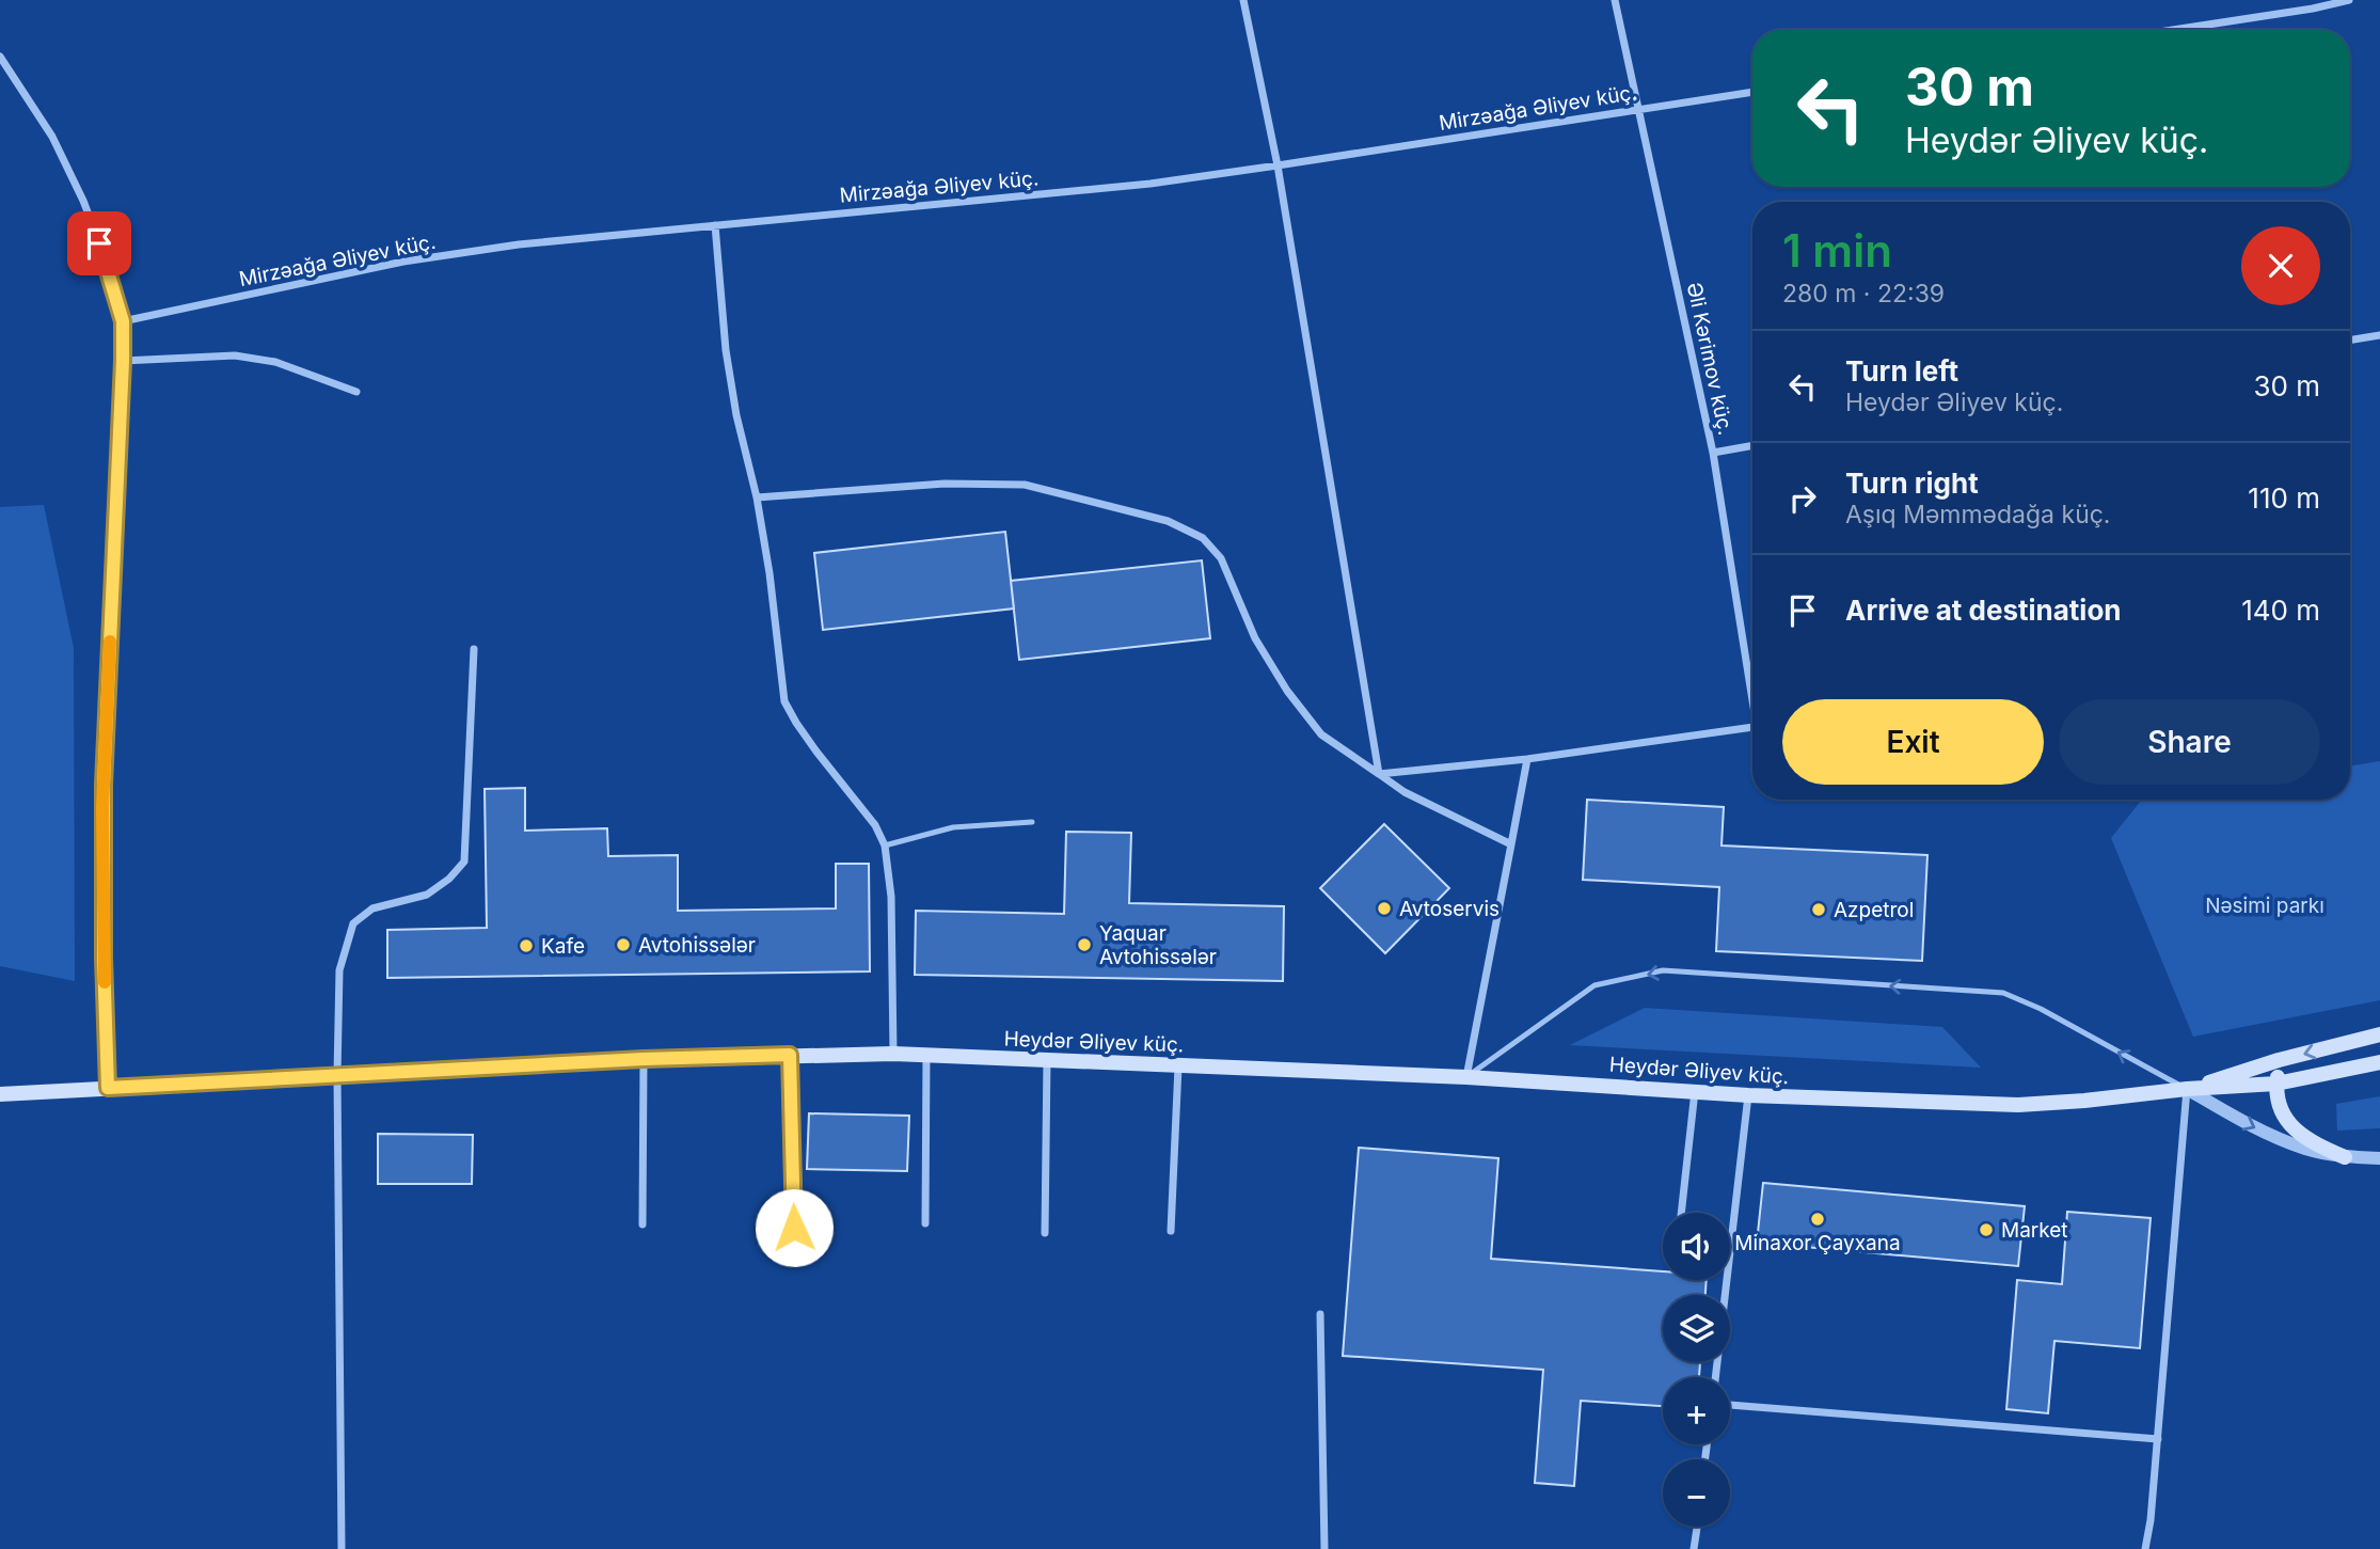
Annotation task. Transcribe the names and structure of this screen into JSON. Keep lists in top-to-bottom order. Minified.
{"streets":{"main road":["Heydər Əliyev küç."],"street":["Mirzəağa Əliyev küç.","Əli Kərimov küç."]},"crossings":[["Mirzəağa Əliyev küç.","Əli Kərimov küç."]],"parks":["Nəsimi parkı"],"places":["Avtoservis","Azpetrol","Avtohissələr","Yaquar Avtohissələr","Kafe","Minaxor Çayxana","Market"],"page":{"turn":["30 m","Heydər Əliyev küç."],"heading":["1 min","280 m · 22:39"],"list":[{"name":"Turn left","note":"Heydər Əliyev küç.","value":"30 m"},{"name":"Turn right","note":"Aşıq Məmmədağa küç.","value":"110 m"},{"name":"Arrive at destination","value":"140 m"}],"buttons":["Exit","Share"],"map_buttons":["+","−"]}}
